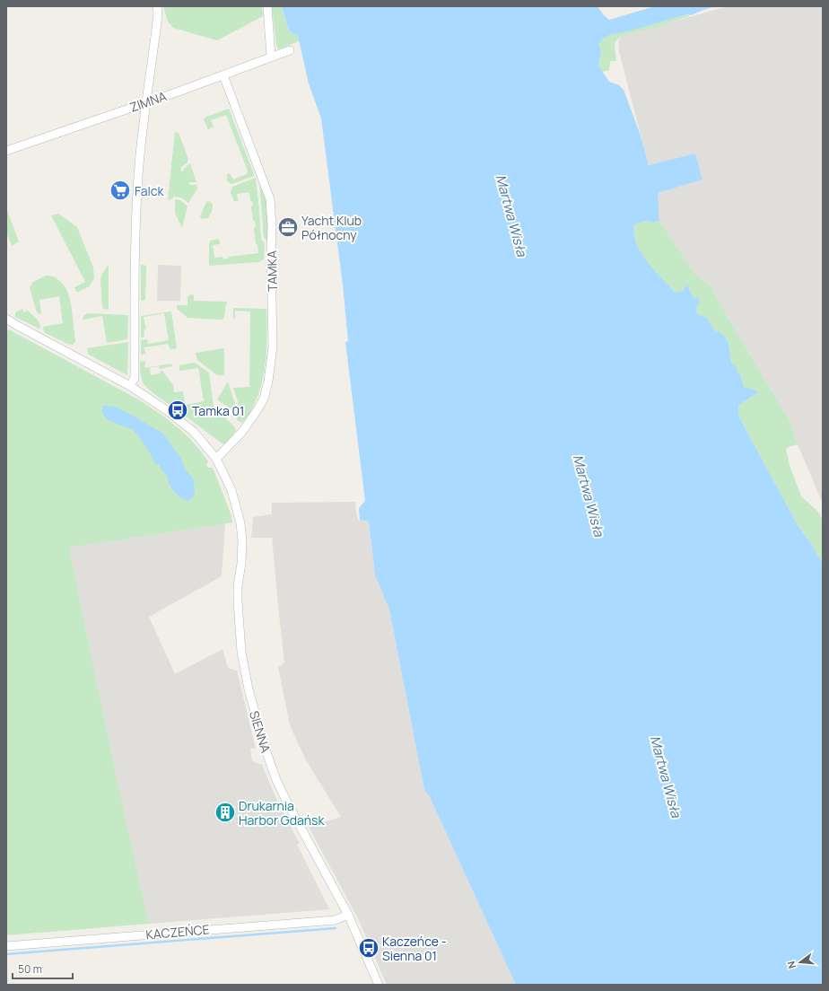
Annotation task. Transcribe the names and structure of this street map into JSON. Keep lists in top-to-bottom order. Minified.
{"streets":{"street":["ZIMNA","TAMKA","SIENNA","KACZEŃCE"]},"crossings":[["ZIMNA","TAMKA"],["TAMKA","SIENNA"],["SIENNA","KACZEŃCE"]],"water":["Martwa Wisła"],"places":{"supermarket":["Falck"],"office":["Yacht Klub Północny"],"bus stop":["Tamka 01","Kaczeńce - Sienna 01"],"building":["Drukarnia Harbor Gdańsk"]},"scale_bar":"50 m","north":"left"}
